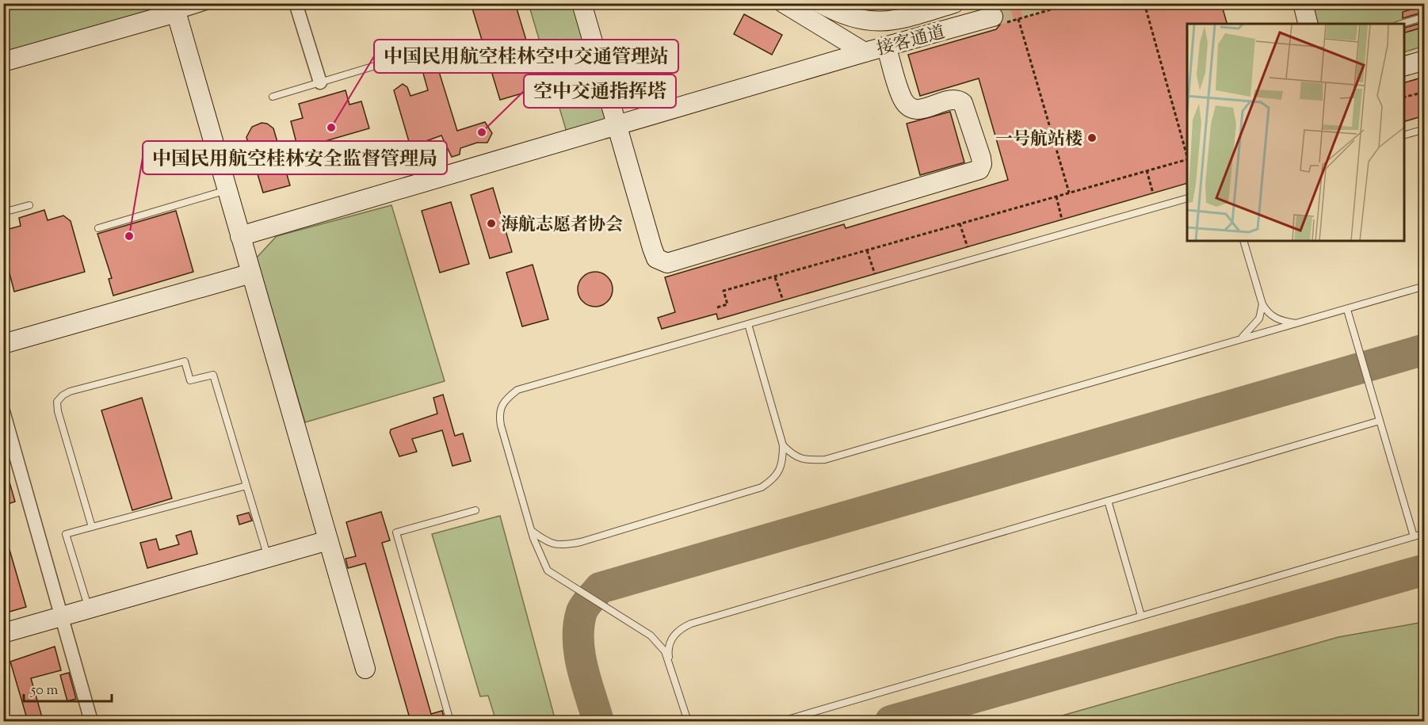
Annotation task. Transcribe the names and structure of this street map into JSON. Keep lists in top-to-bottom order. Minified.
{"streets":{"street":["接客通道"]},"places":["中国民用航空桂林空中交通管理站","空中交通指挥塔","一号航站楼","海航志愿者协会","中国民用航空桂林安全监督管理局"],"scale_bar":"50 m"}
